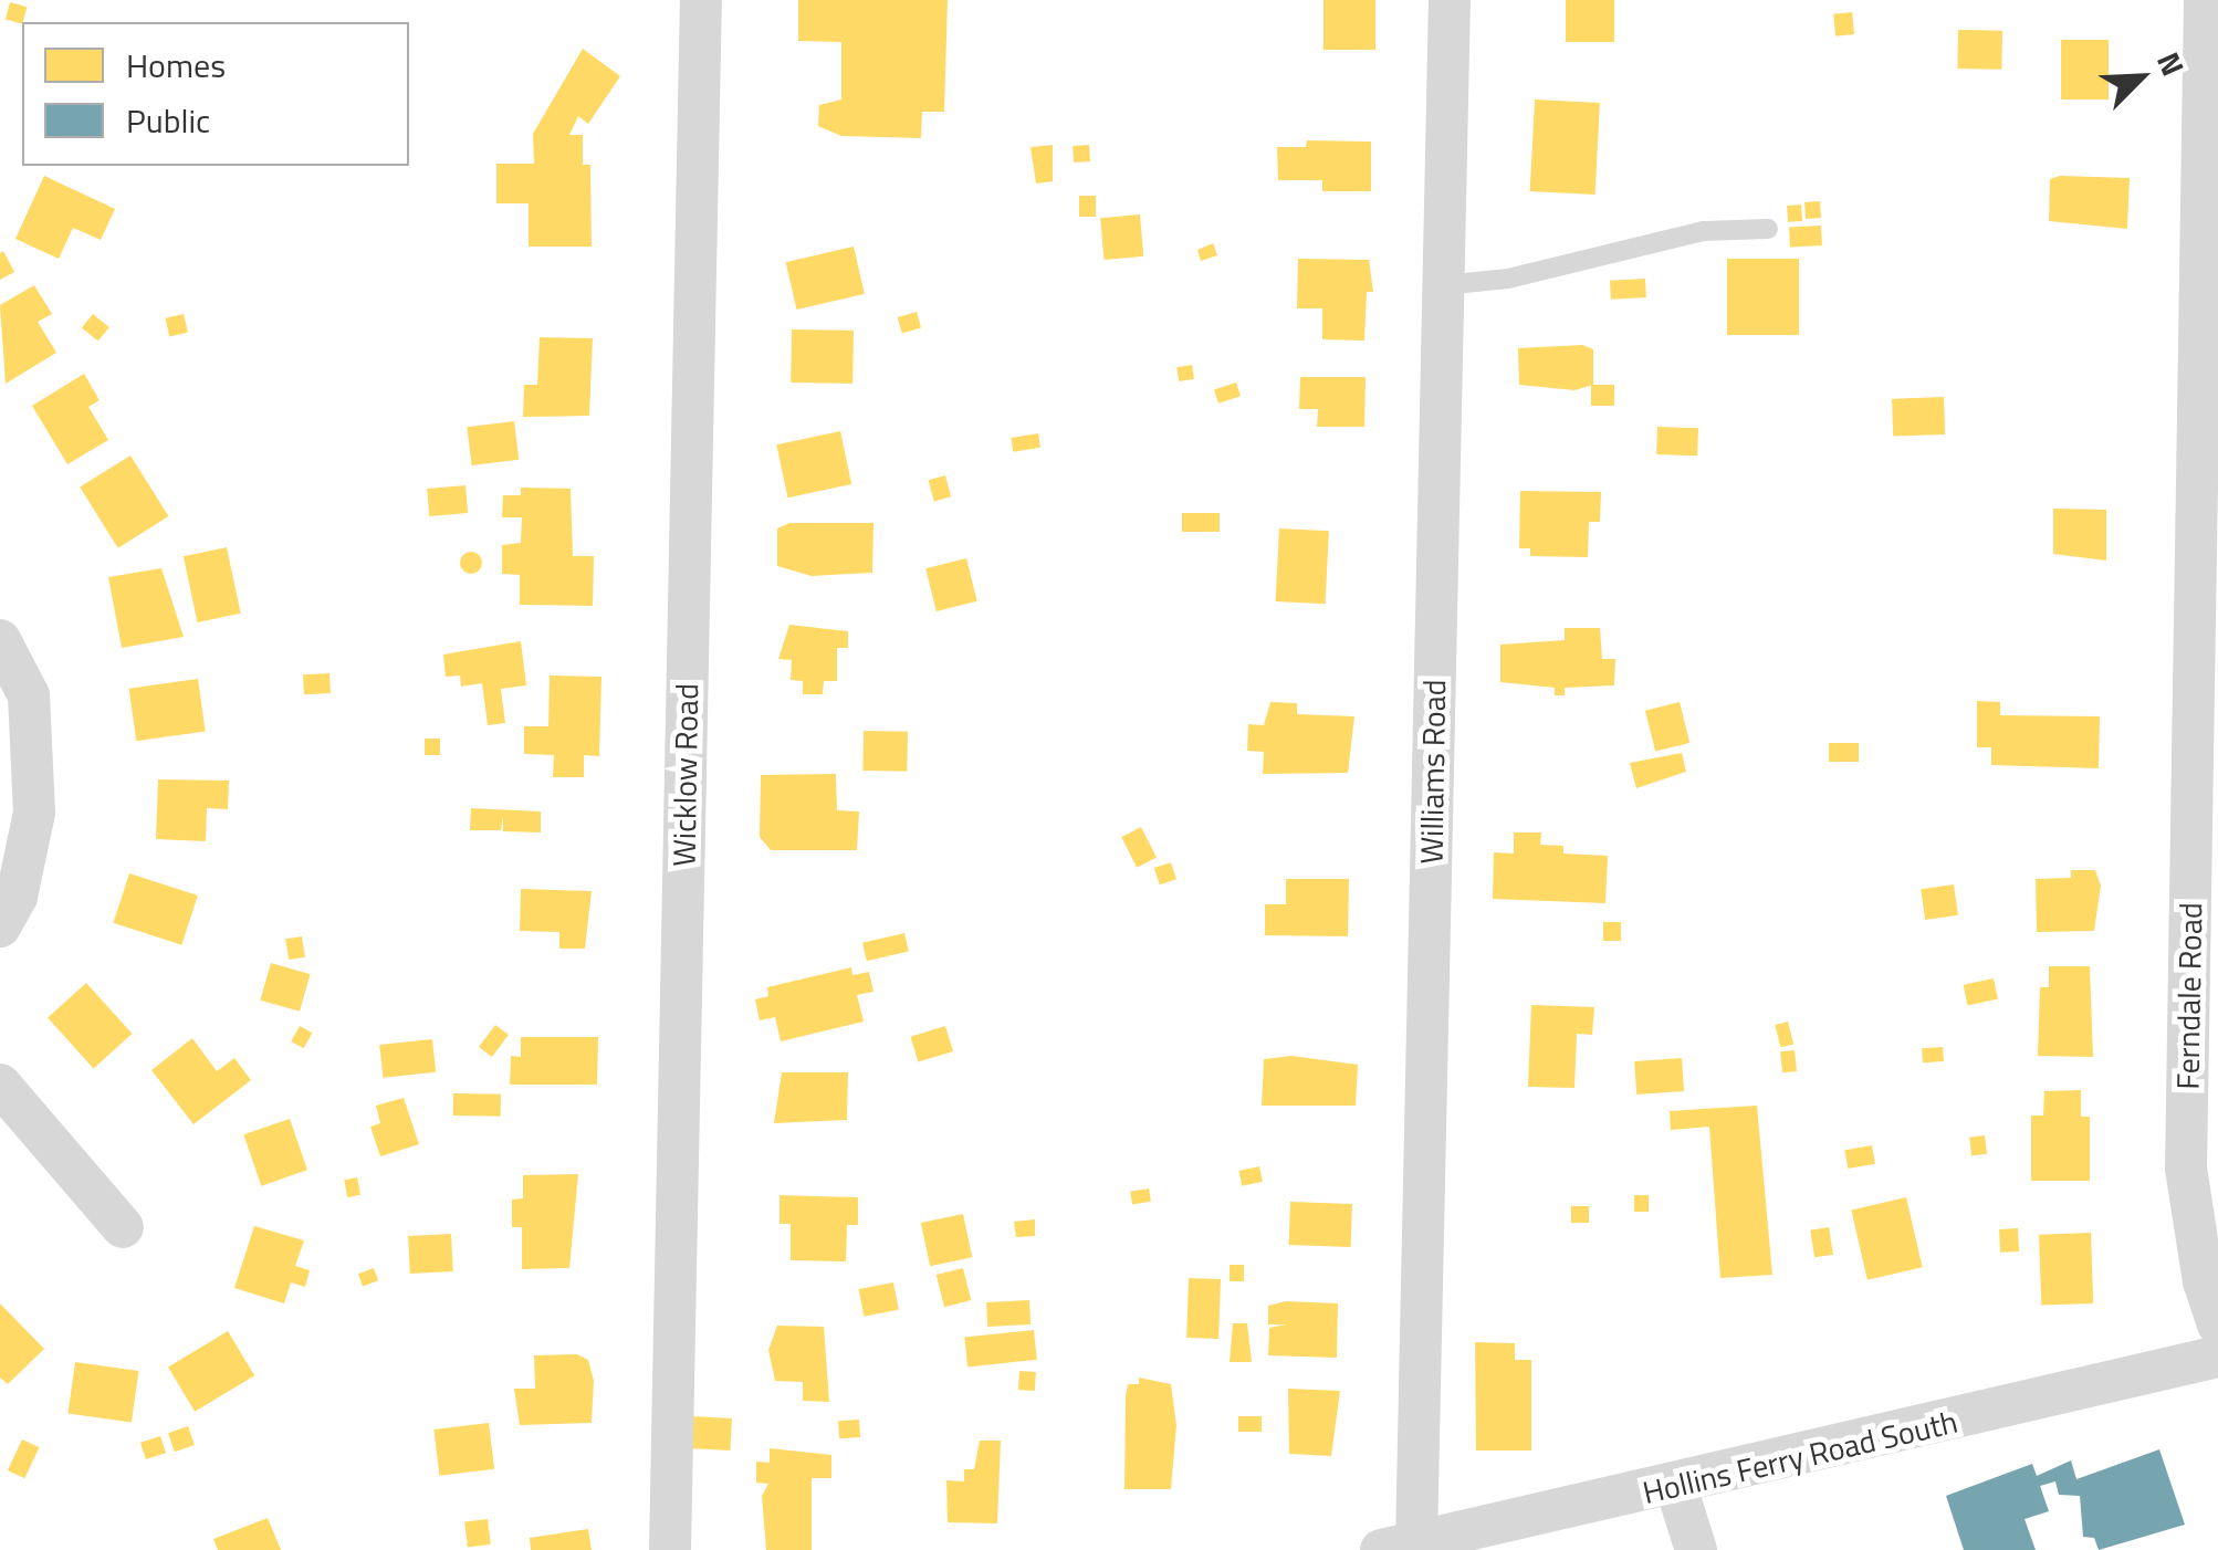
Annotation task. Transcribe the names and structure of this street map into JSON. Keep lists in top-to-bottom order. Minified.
{"streets":{"street":["Williams Road","Wicklow Road","Ferndale Road","Hollins Ferry Road South"]},"crossings":[["Williams Road","Hollins Ferry Road South"]],"legend":["Homes","Public"],"north":"top right"}
